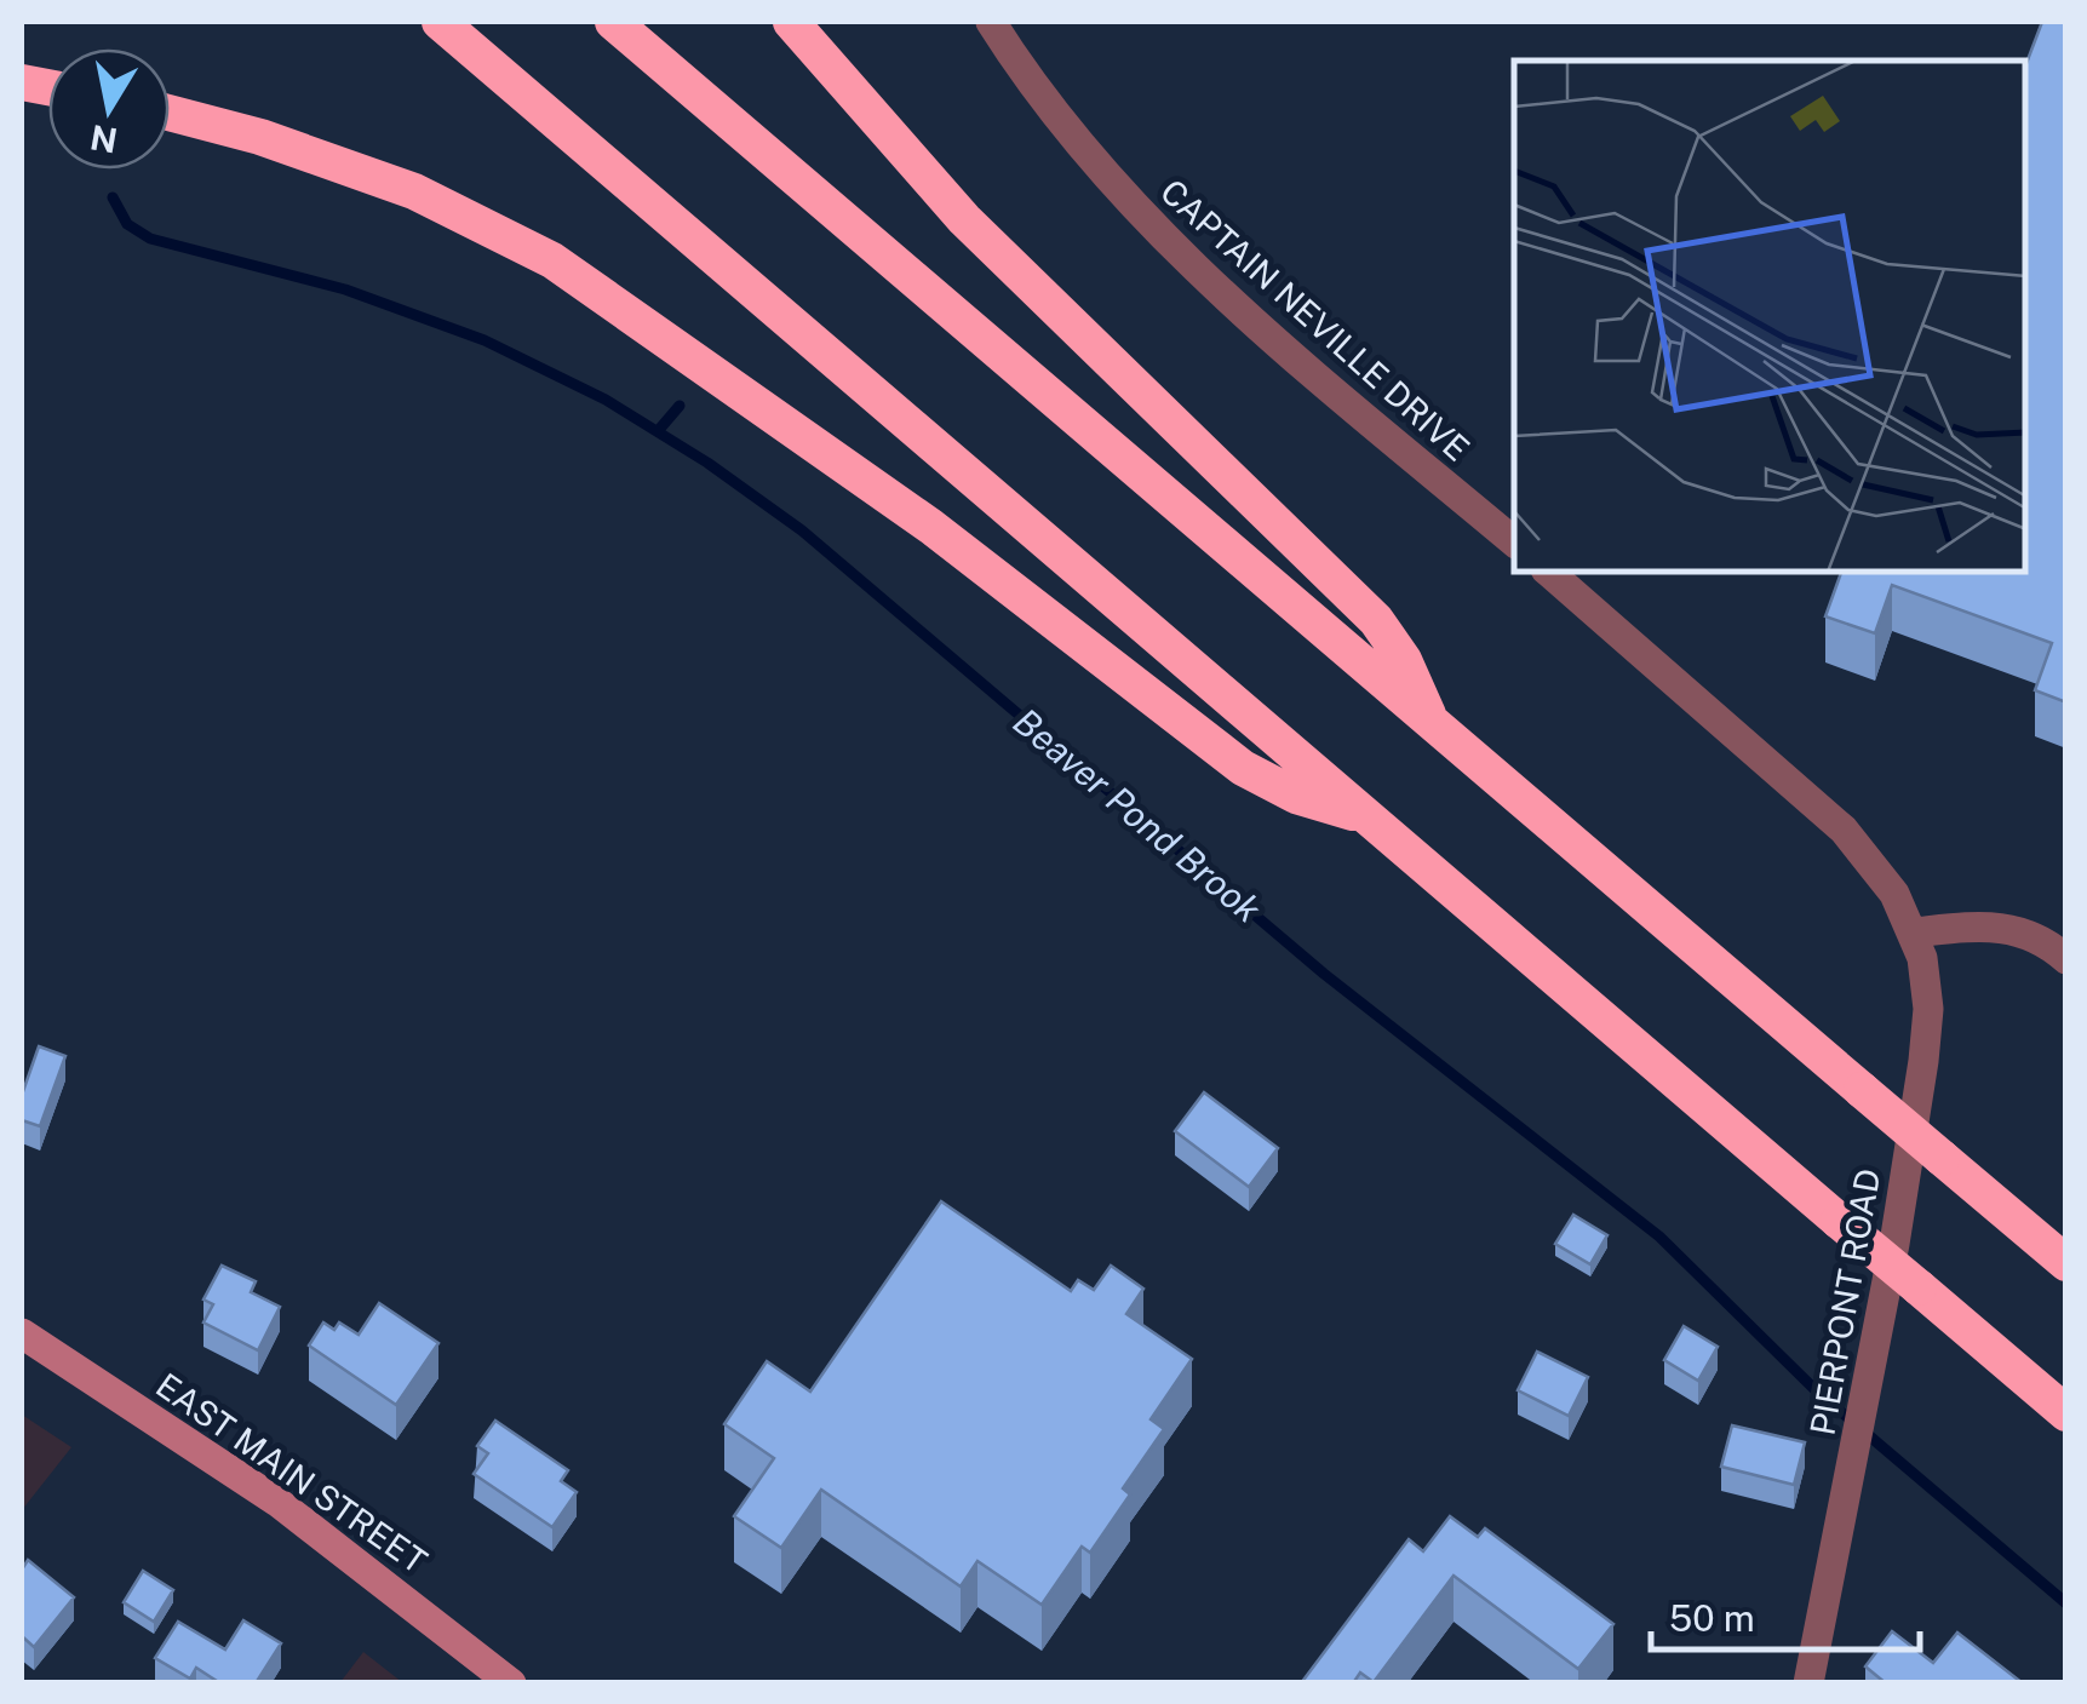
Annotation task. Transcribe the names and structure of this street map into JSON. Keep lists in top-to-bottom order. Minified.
{"streets":{"main road":["EAST MAIN STREET"],"street":["CAPTAIN NEVILLE DRIVE","PIERPONT ROAD"]},"water":["Beaver Pond Brook"],"scale_bar":"50 m","north":"bottom"}
